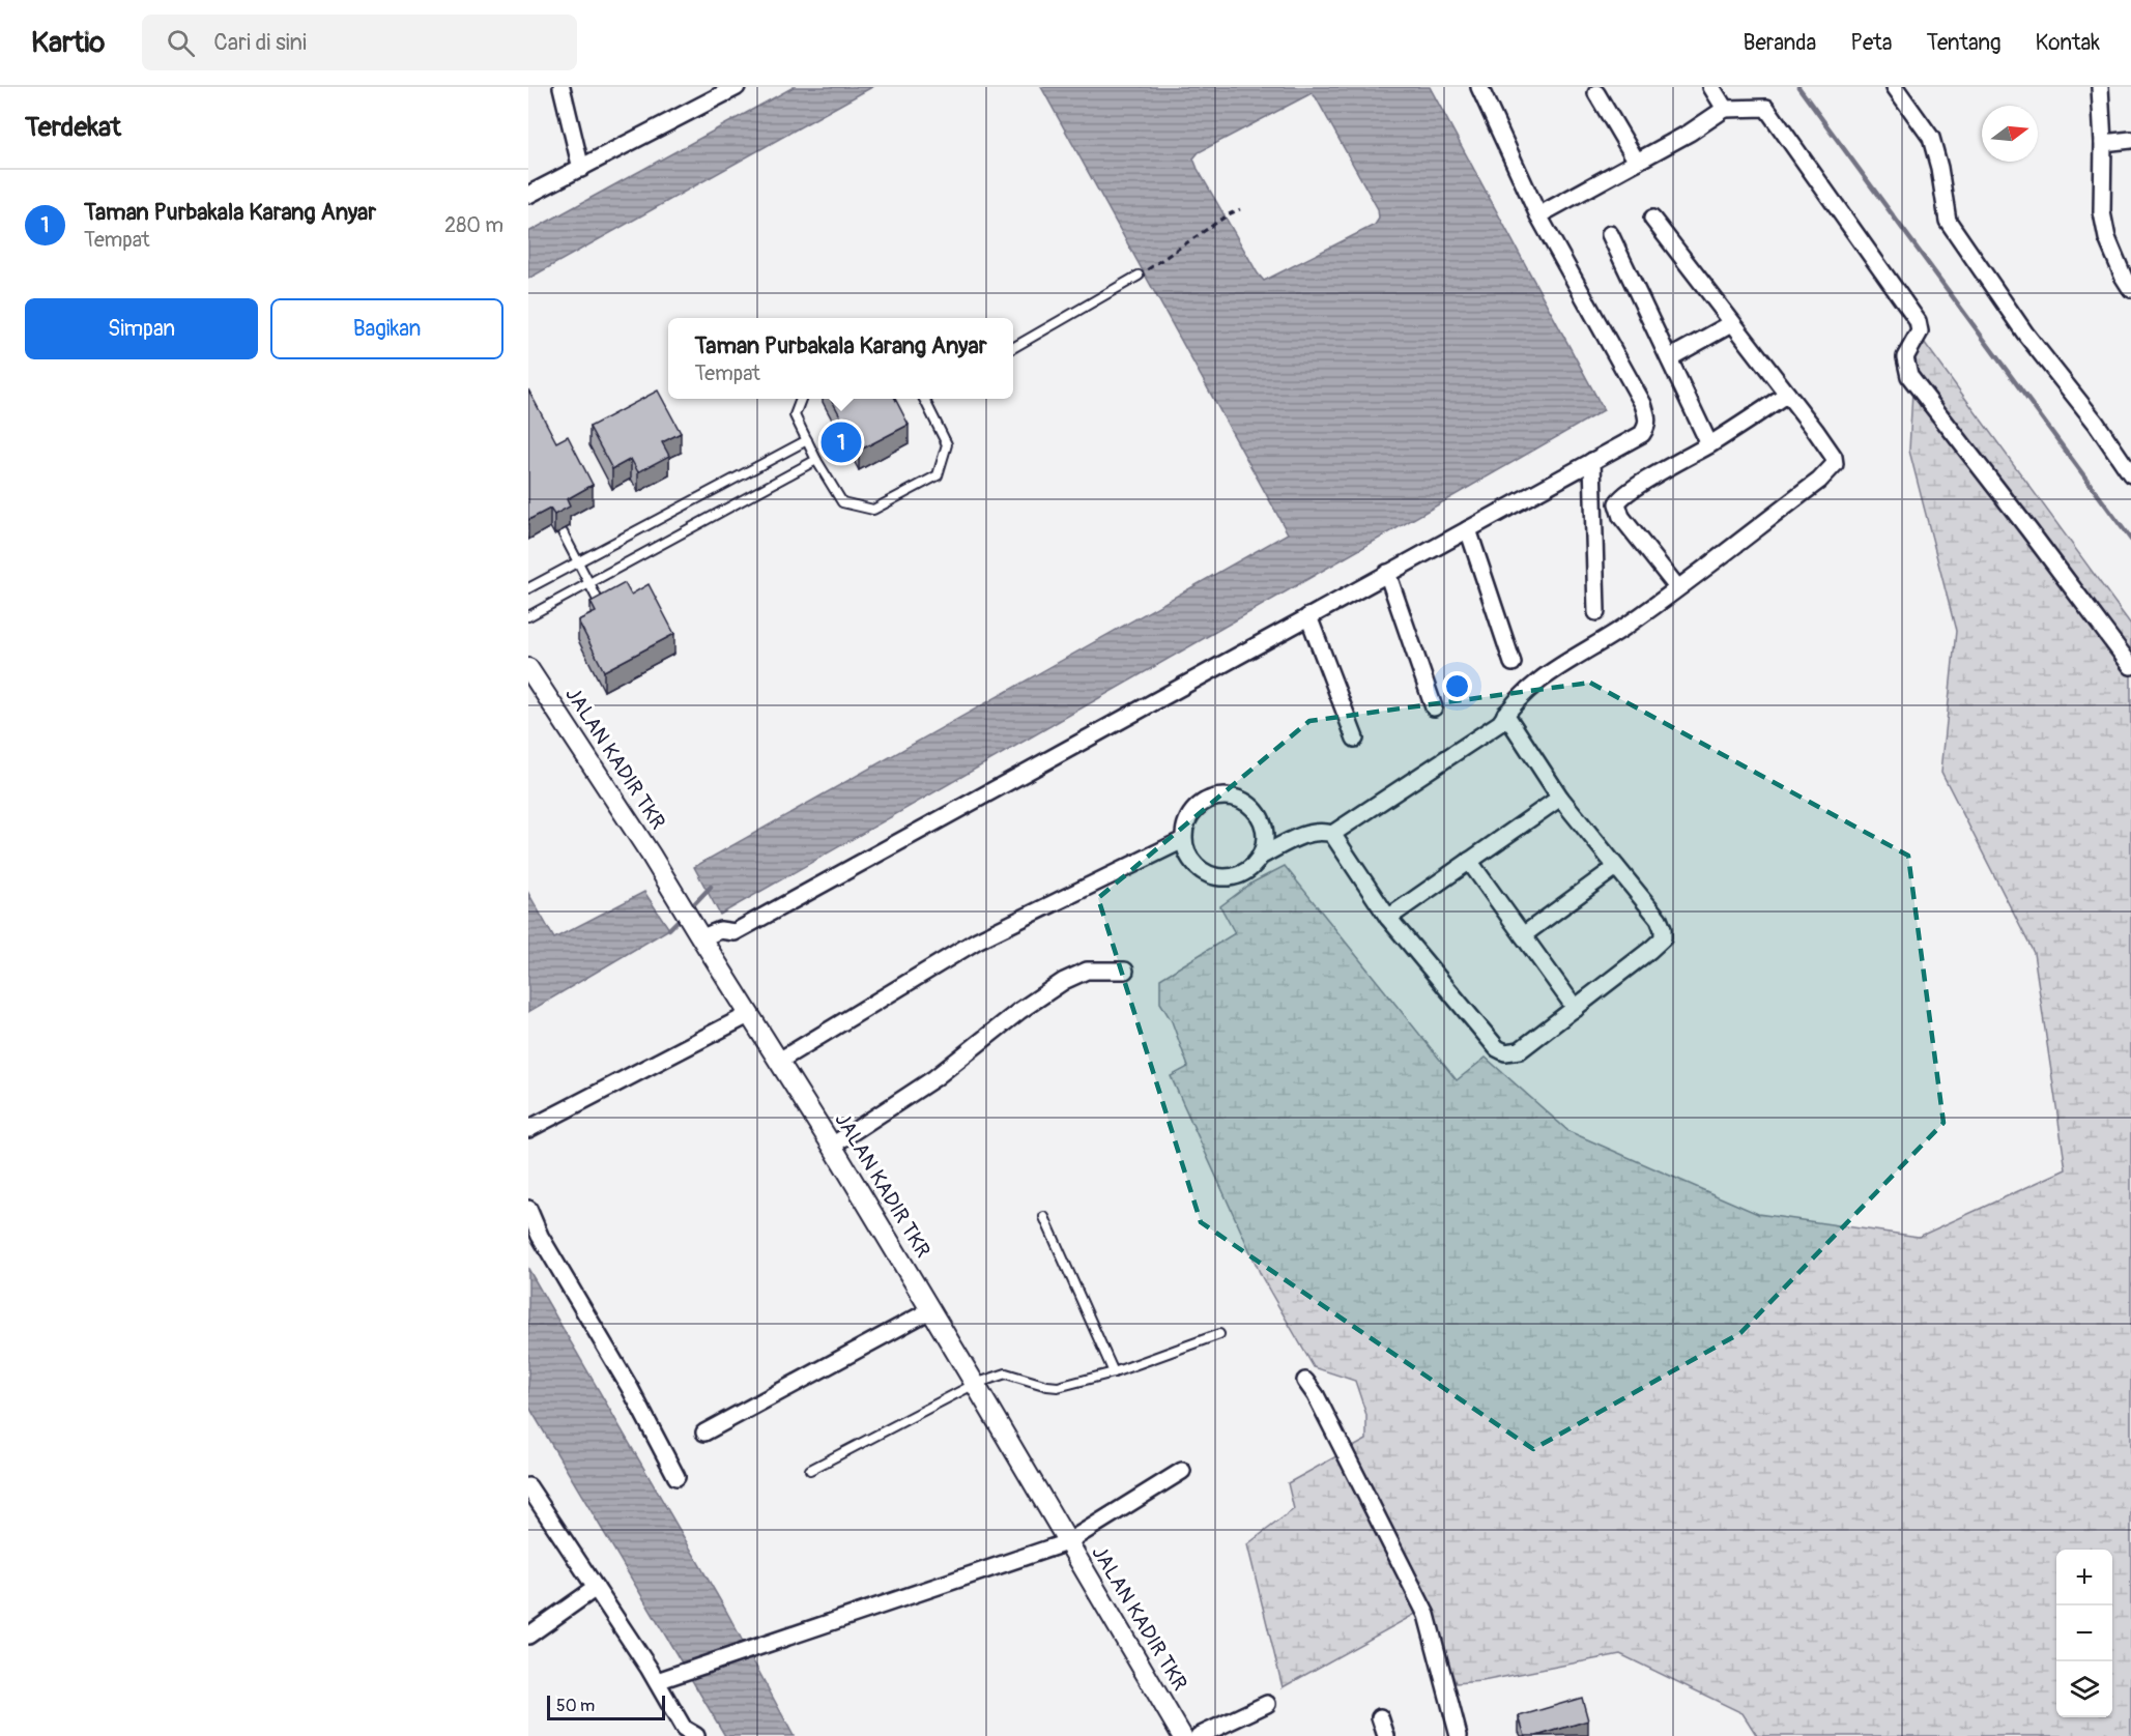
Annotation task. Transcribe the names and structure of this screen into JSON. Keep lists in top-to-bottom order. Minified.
{"streets":{"street":["JALAN KADIR TKR"]},"scale_bar":"50 m","north":"right","page":{"header":"Kartio","search":"Cari di sini","nav":["Beranda","Peta","Tentang","Kontak"],"heading":"Terdekat","list":[{"mark":"1","name":"Taman Purbakala Karang Anyar","note":"Tempat","value":"280 m"}],"buttons":["Simpan","Bagikan"],"popup":["Taman Purbakala Karang Anyar","Tempat"],"pins":"1","map_buttons":["+","−"],"scale":"50 m"}}
